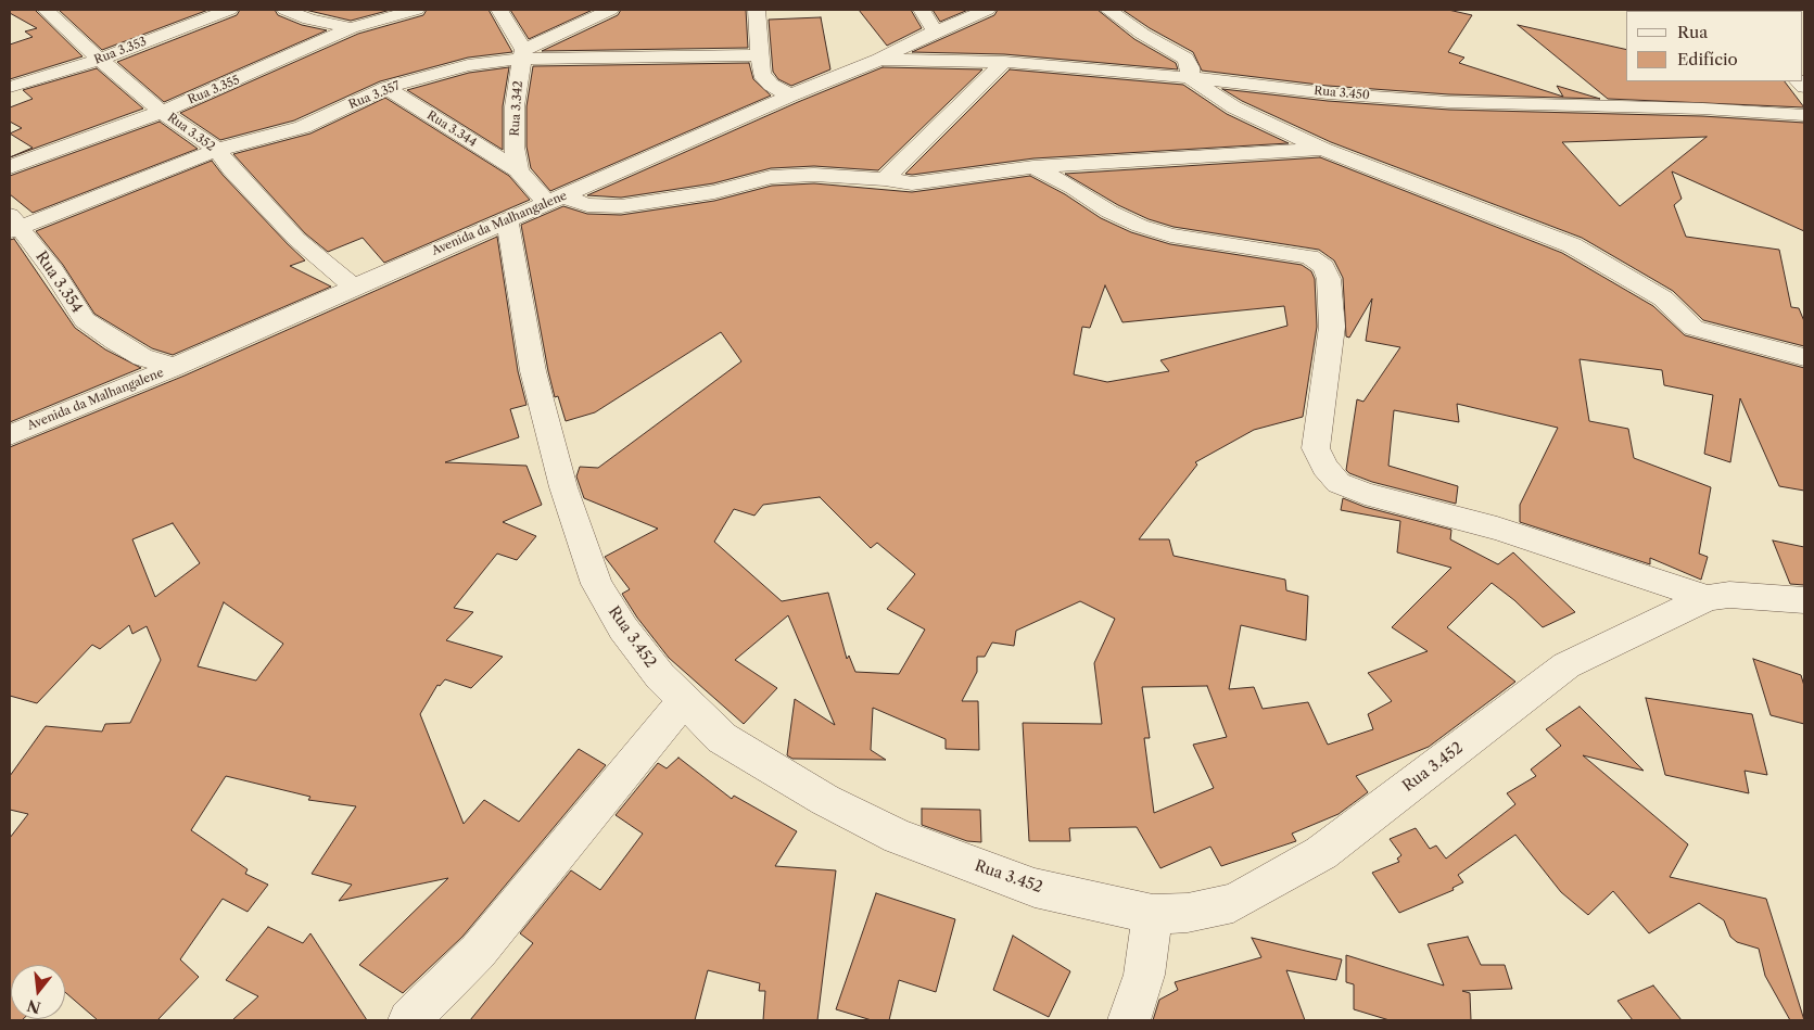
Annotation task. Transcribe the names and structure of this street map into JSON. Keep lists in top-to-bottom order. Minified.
{"streets":{"street":["Rua 3.353","Rua 3.355","Rua 3.450","Rua 3.357","Rua 3.342","Rua 3.344","Rua 3.352","Avenida da Malhangalene","Rua 3.354","Rua 3.452"]},"crossings":[["Rua 3.353","Rua 3.352"],["Rua 3.355","Rua 3.352"],["Rua 3.450","Avenida da Malhangalene"],["Rua 3.357","Rua 3.342"],["Rua 3.357","Rua 3.344"],["Rua 3.357","Rua 3.352"],["Rua 3.357","Rua 3.354"],["Rua 3.342","Rua 3.344"],["Rua 3.352","Avenida da Malhangalene"],["Avenida da Malhangalene","Rua 3.354"],["Avenida da Malhangalene","Rua 3.452"]],"legend":["Rua","Edifício"],"north":"bottom"}
